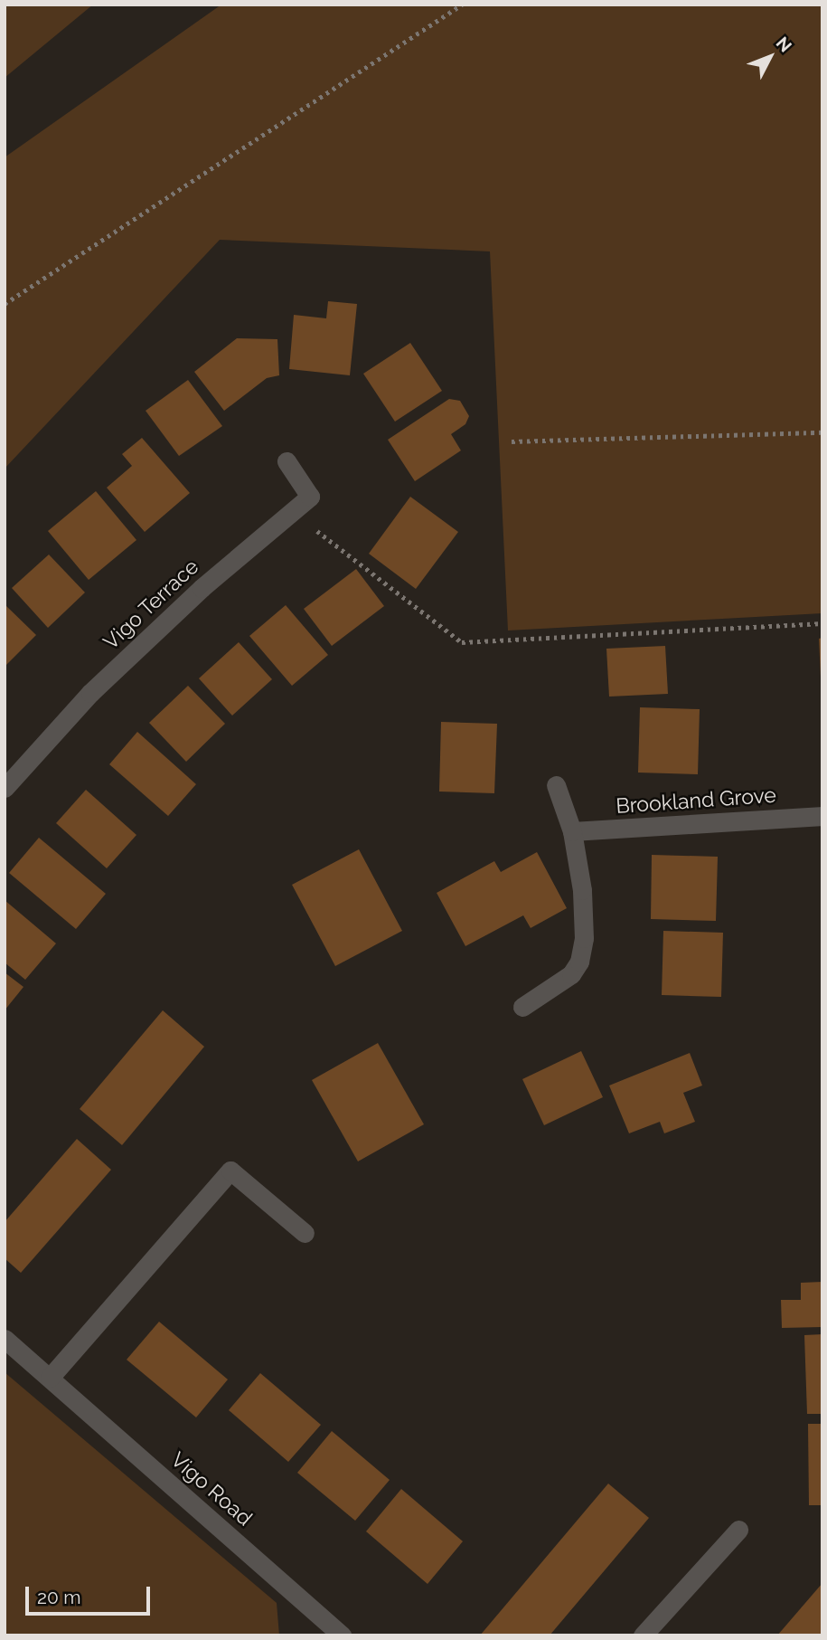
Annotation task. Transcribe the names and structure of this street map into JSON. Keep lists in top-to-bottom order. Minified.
{"streets":{"street":["Vigo Terrace","Brookland Grove","Vigo Road"]},"scale_bar":"20 m","north":"top right"}
